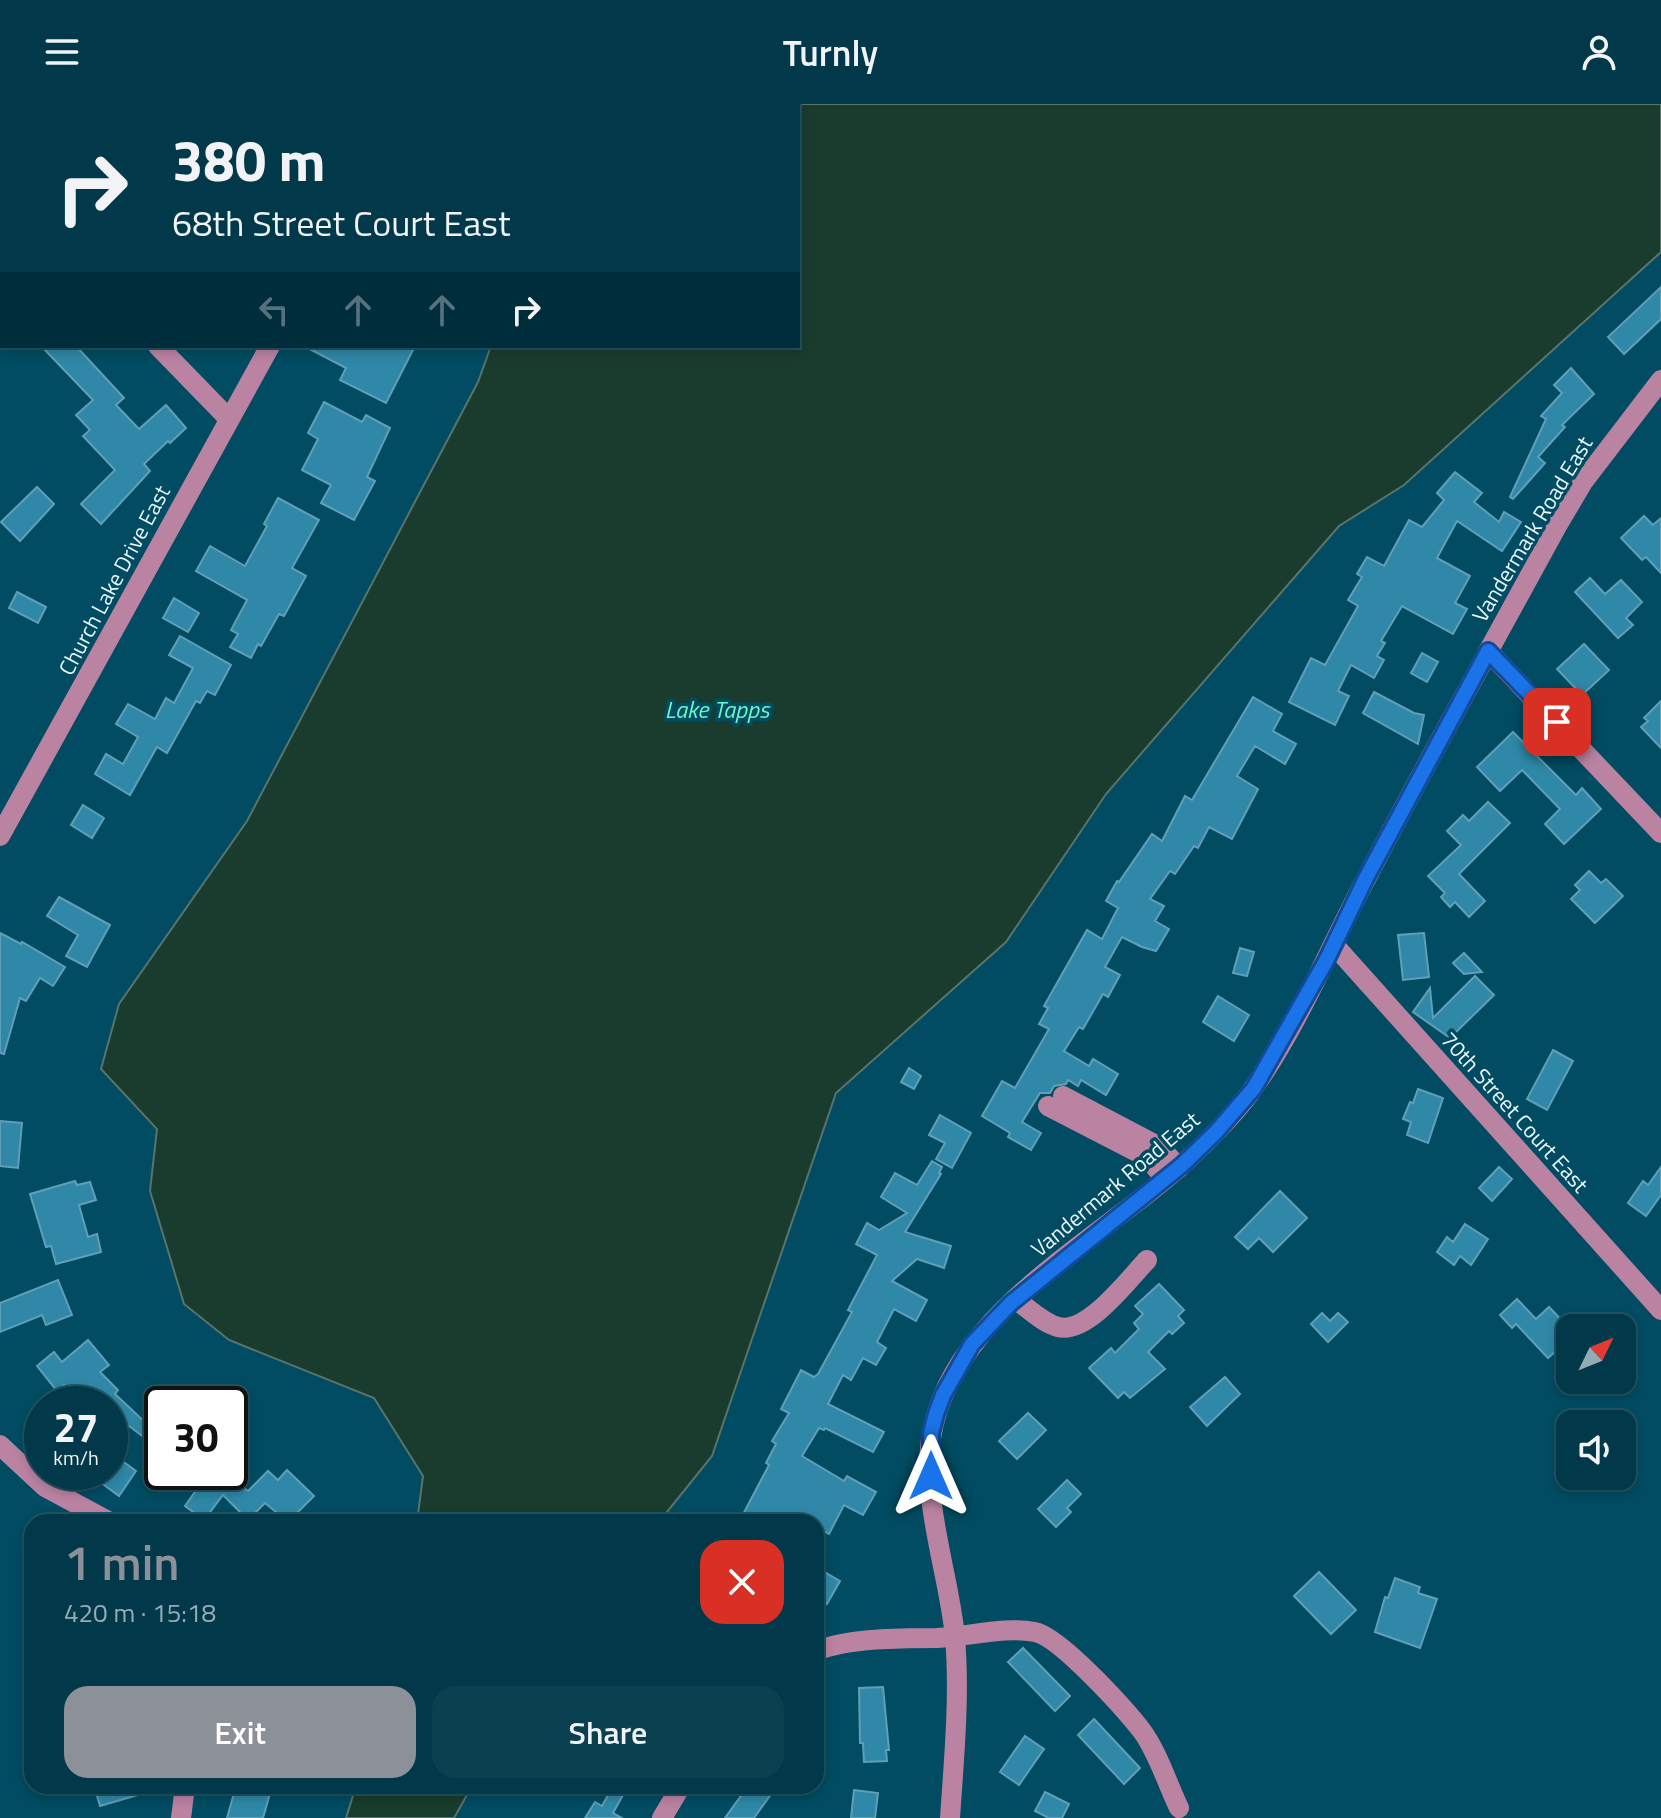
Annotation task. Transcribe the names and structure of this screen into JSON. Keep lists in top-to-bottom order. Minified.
{"streets":{"street":["Vandermark Road East","Church Lake Drive East","70th Street Court East"]},"crossings":[["Vandermark Road East","70th Street Court East"]],"water":["Lake Tapps"],"north":"top right","page":{"header":"Turnly","turn":["380 m","68th Street Court East"],"speed":"27 km/h","limit":"30","heading":["1 min","420 m · 15:18"],"buttons":["Exit","Share"]}}
